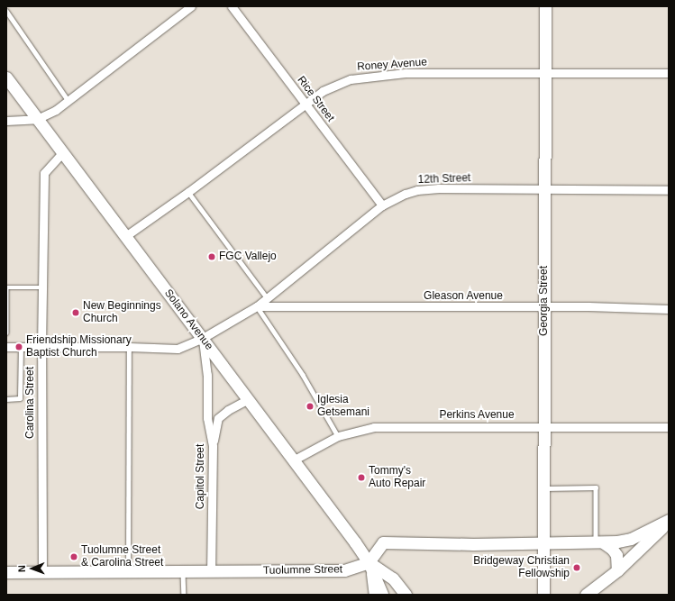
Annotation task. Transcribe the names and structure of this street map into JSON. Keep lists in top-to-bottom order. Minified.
{"streets":{"main road":["Georgia Street","Solano Avenue","Tuolumne Street"],"street":["Roney Avenue","Rice Street","12th Street","Gleason Avenue","Carolina Street","Perkins Avenue","Capitol Street"]},"crossings":[["Roney Avenue","Rice Street"],["Roney Avenue","Georgia Street"],["Roney Avenue","Solano Avenue"],["Rice Street","12th Street"],["12th Street","Gleason Avenue"],["12th Street","Georgia Street"],["12th Street","Solano Avenue"],["12th Street","Carolina Street"],["12th Street","Capitol Street"],["Gleason Avenue","Georgia Street"],["Georgia Street","Perkins Avenue"],["Solano Avenue","Carolina Street"],["Solano Avenue","Perkins Avenue"],["Solano Avenue","Capitol Street"],["Solano Avenue","Tuolumne Street"],["Carolina Street","Tuolumne Street"],["Capitol Street","Tuolumne Street"]],"places":["FGC Vallejo","New Beginnings Church","Friendship Missionary Baptist Church","Iglesia Getsemani","Tommy's Auto Repair","Tuolumne Street & Carolina Street","Bridgeway Christian Fellowship"],"north":"left"}
